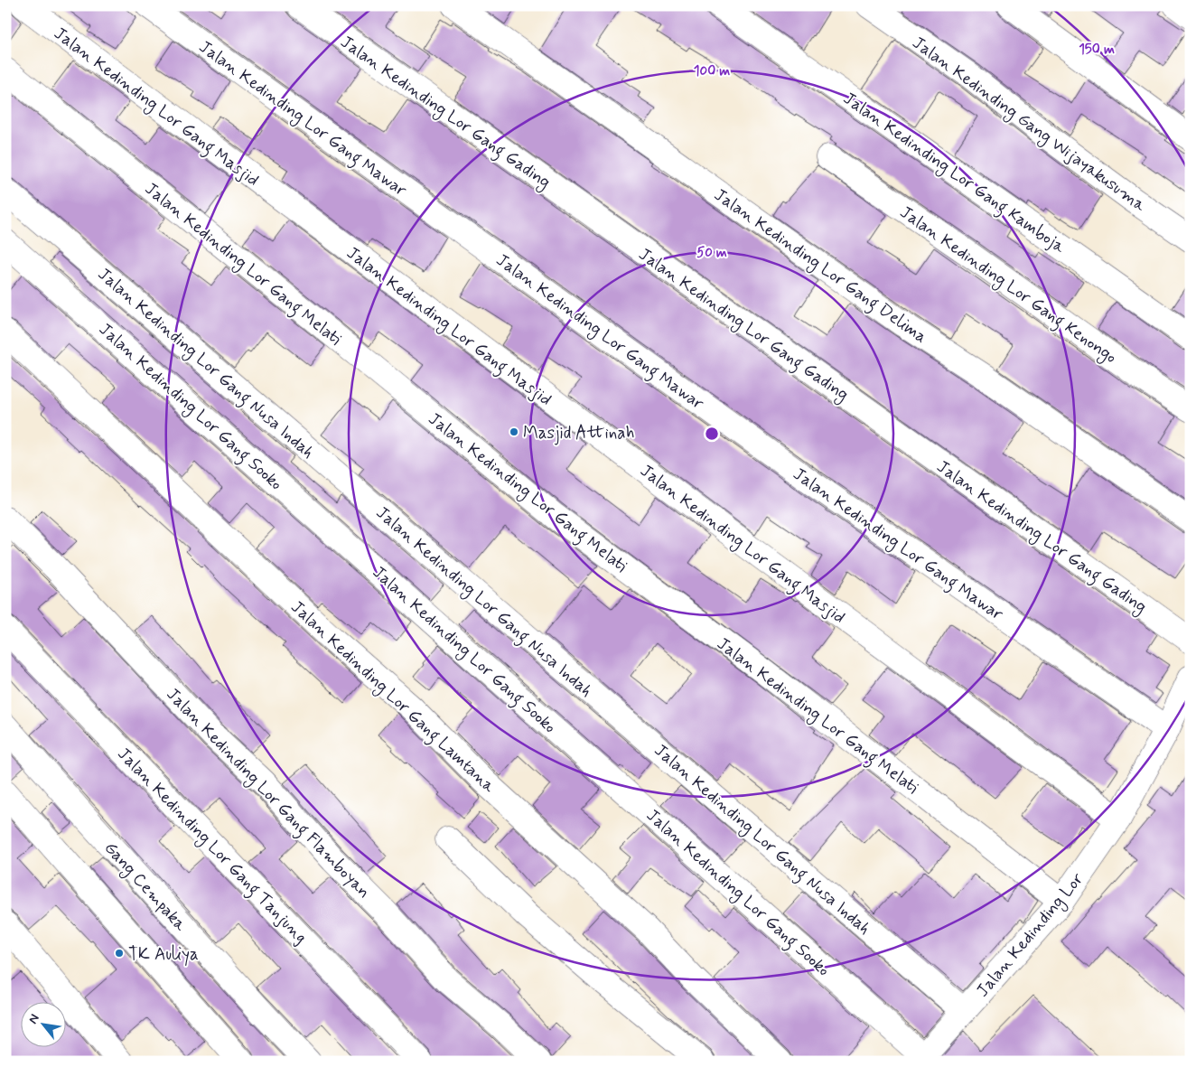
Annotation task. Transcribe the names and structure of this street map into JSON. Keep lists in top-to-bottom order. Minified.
{"streets":{"street":["Jalan Kedinding Lor Gang Masjid","Jalan Kedinding Lor Gang Gading","Jalan Kedinding Lor Gang Mawar","Jalan Kedinding Gang Wijayakusuma","Jalan Kedinding Lor Gang Kamboja","Jalan Kedinding Lor Gang Melati","Jalan Kedinding Lor Gang Delima","Jalan Kedinding Lor Gang Kenongo","Jalan Kedinding Lor Gang Nusa Indah","Jalan Kedinding Lor Gang Sooko","Jalan Kedinding Lor Gang Lamtana","Jalan Kedinding Lor Gang Flamboyan","Jalan Kedinding Lor Gang Tanjung","Gang Cempaka","Jalan Kedinding Lor"]},"crossings":[["Jalan Kedinding Lor Gang Masjid","Jalan Kedinding Lor"],["Jalan Kedinding Lor Gang Mawar","Jalan Kedinding Lor"],["Jalan Kedinding Lor Gang Melati","Jalan Kedinding Lor"],["Jalan Kedinding Lor Gang Nusa Indah","Jalan Kedinding Lor"],["Jalan Kedinding Lor Gang Sooko","Jalan Kedinding Lor"]],"places":["Masjid Attinah","TK Auliya"],"north":"top left","rings":["150 m","100 m","50 m"]}
